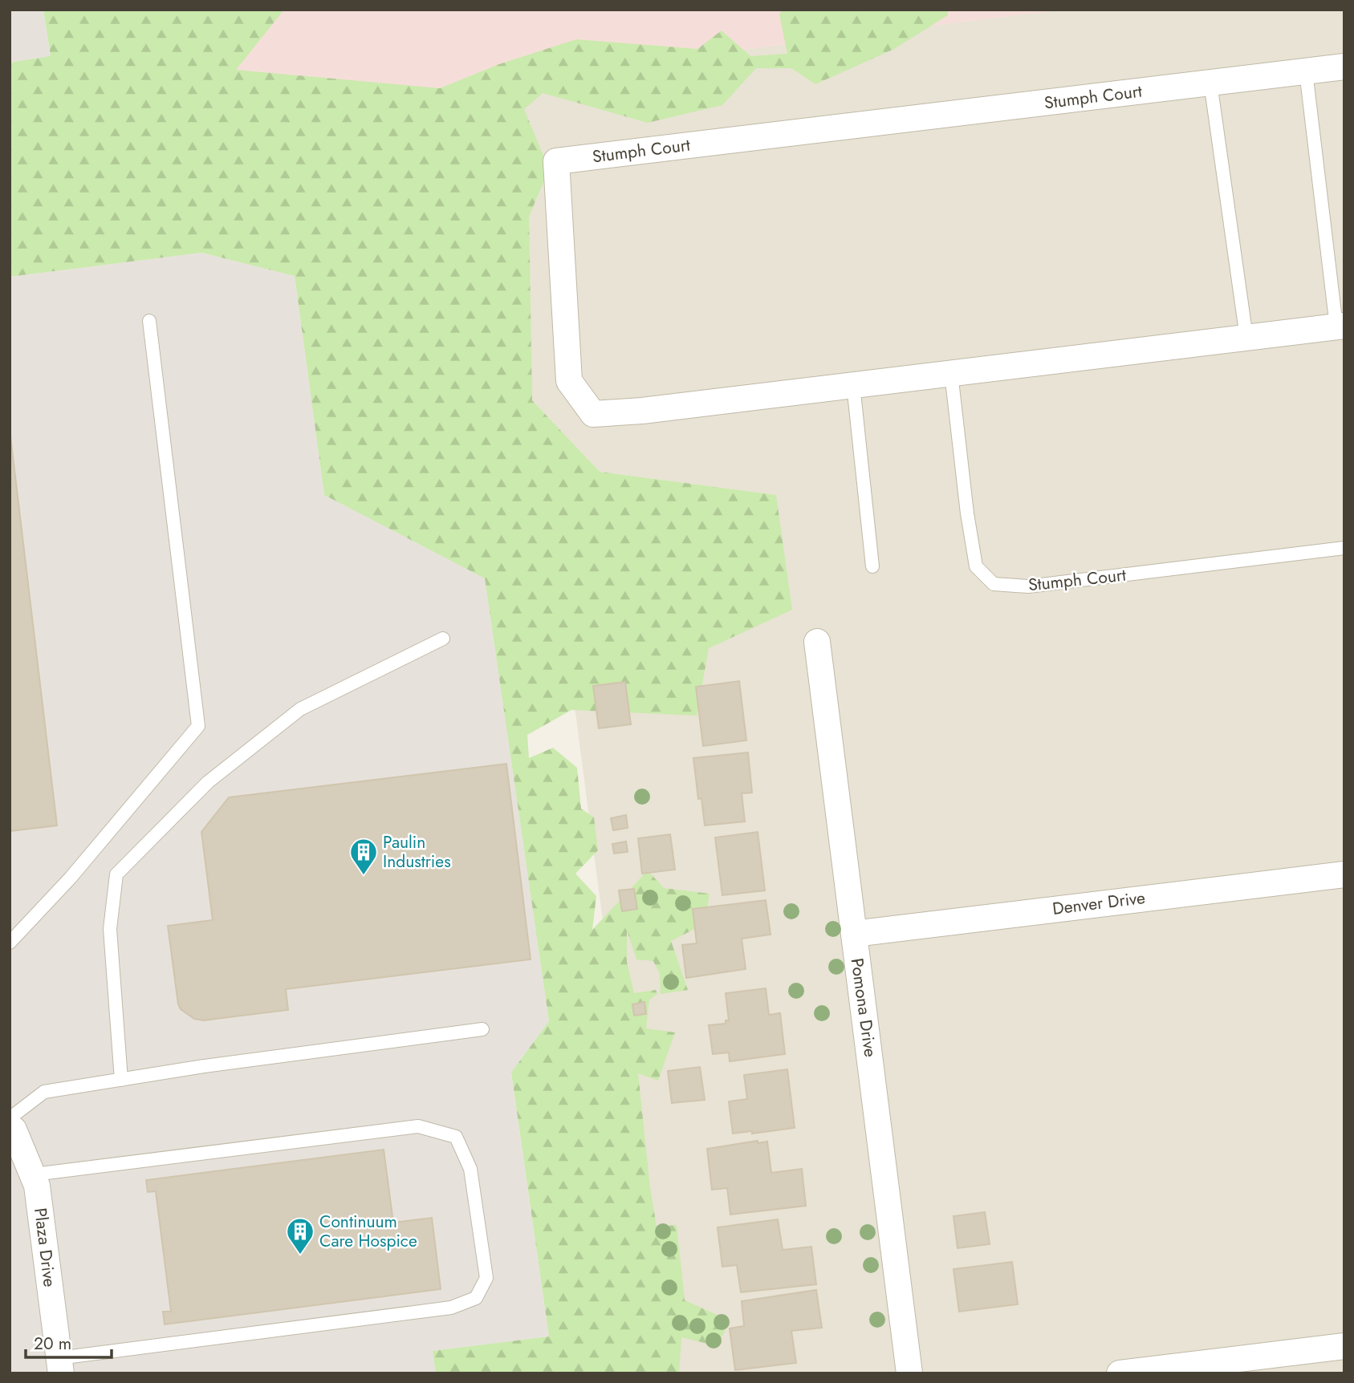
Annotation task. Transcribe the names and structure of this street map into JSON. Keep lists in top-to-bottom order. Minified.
{"streets":{"street":["Stumph Court","Denver Drive","Pomona Drive","Plaza Drive"]},"crossings":[["Denver Drive","Pomona Drive"]],"places":{"building":["Paulin Industries","Continuum Care Hospice"]},"scale_bar":"20 m"}
